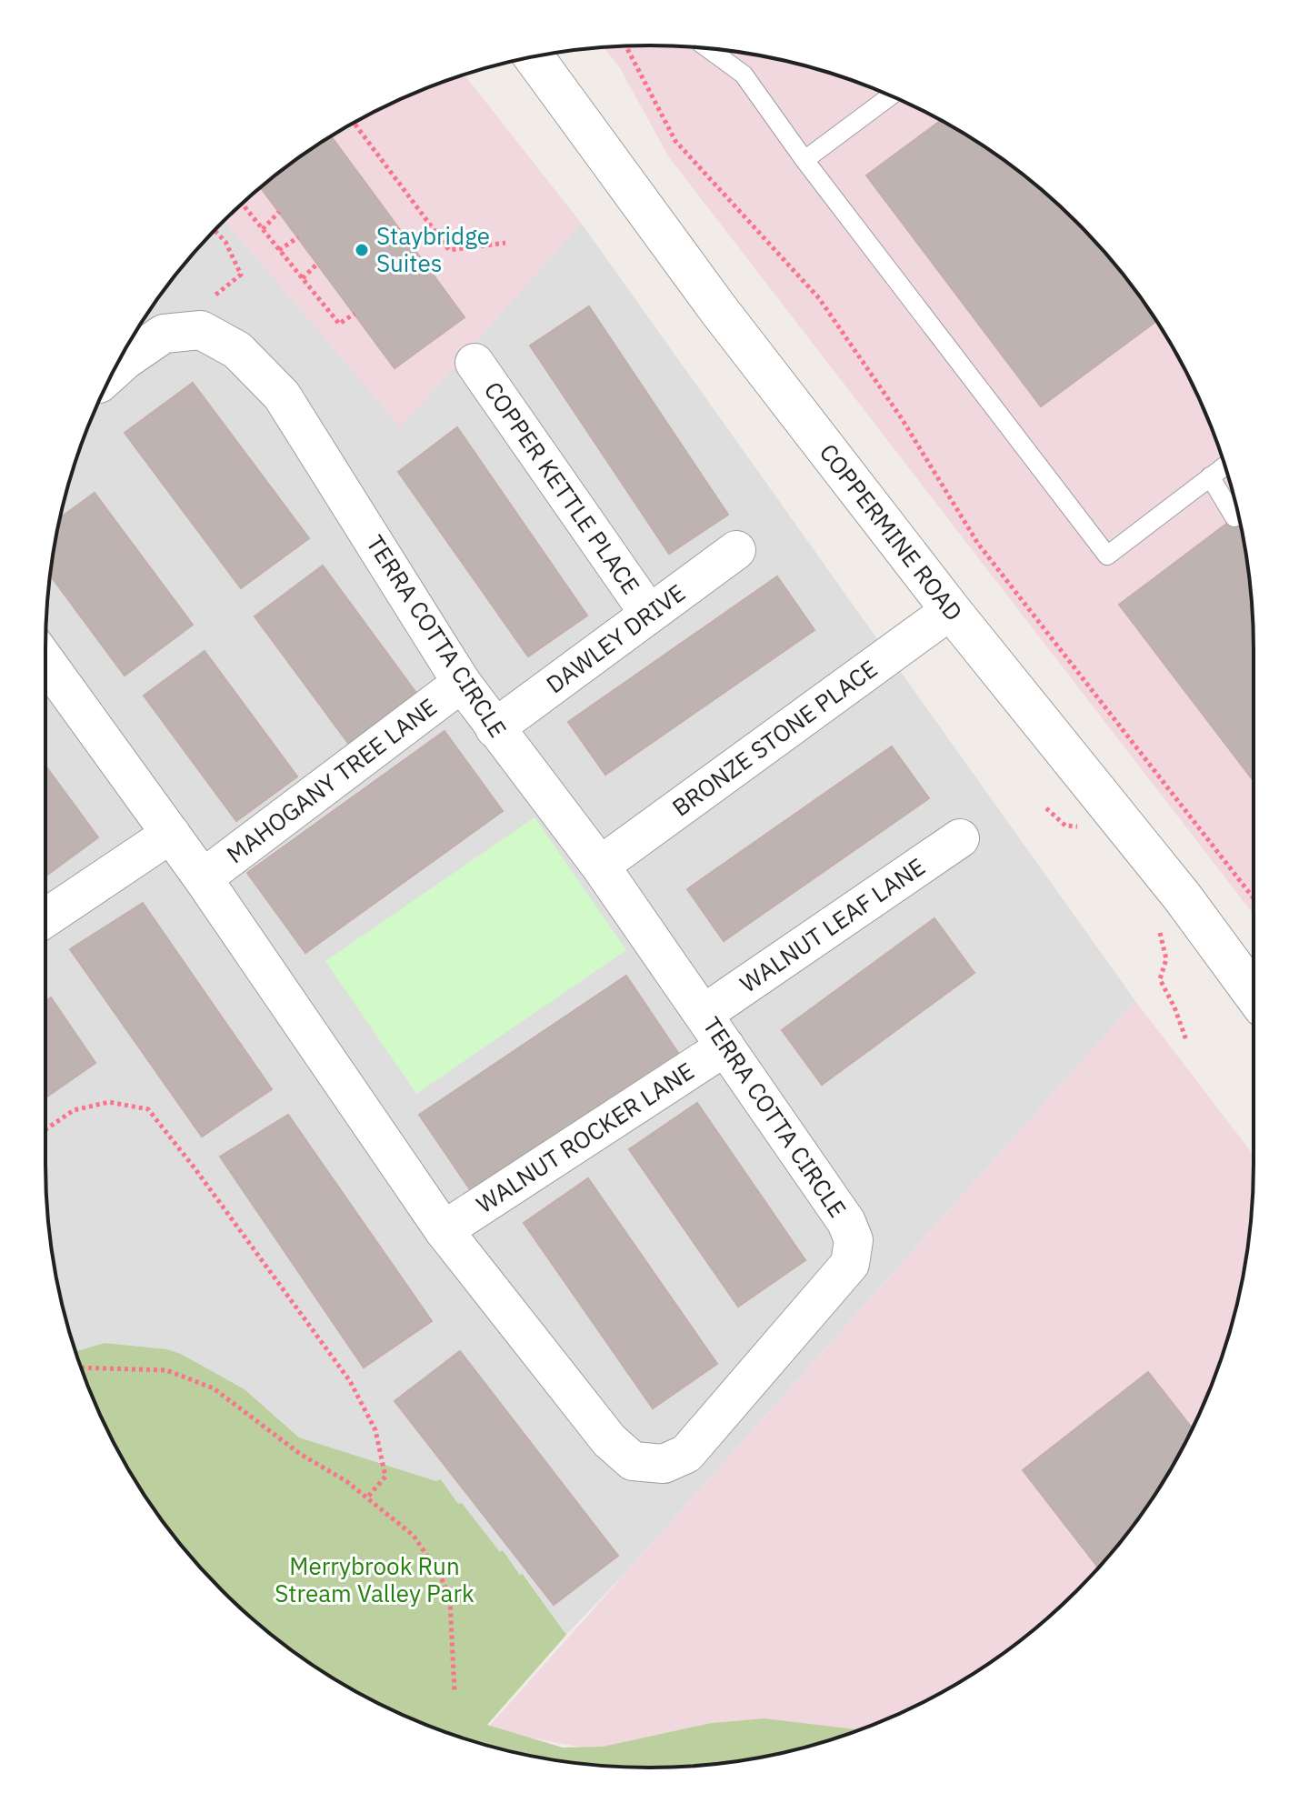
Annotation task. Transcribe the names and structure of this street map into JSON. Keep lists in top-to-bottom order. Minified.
{"streets":{"street":["COPPER KETTLE PLACE","COPPERMINE ROAD","TERRA COTTA CIRCLE","DAWLEY DRIVE","BRONZE STONE PLACE","MAHOGANY TREE LANE","WALNUT LEAF LANE","WALNUT ROCKER LANE"]},"crossings":[["COPPER KETTLE PLACE","DAWLEY DRIVE"],["COPPERMINE ROAD","BRONZE STONE PLACE"],["TERRA COTTA CIRCLE","DAWLEY DRIVE"],["TERRA COTTA CIRCLE","BRONZE STONE PLACE"],["TERRA COTTA CIRCLE","MAHOGANY TREE LANE"],["TERRA COTTA CIRCLE","WALNUT LEAF LANE"],["TERRA COTTA CIRCLE","WALNUT ROCKER LANE"]],"parks":["Merrybrook Run Stream Valley Park"],"places":["Staybridge Suites"]}
